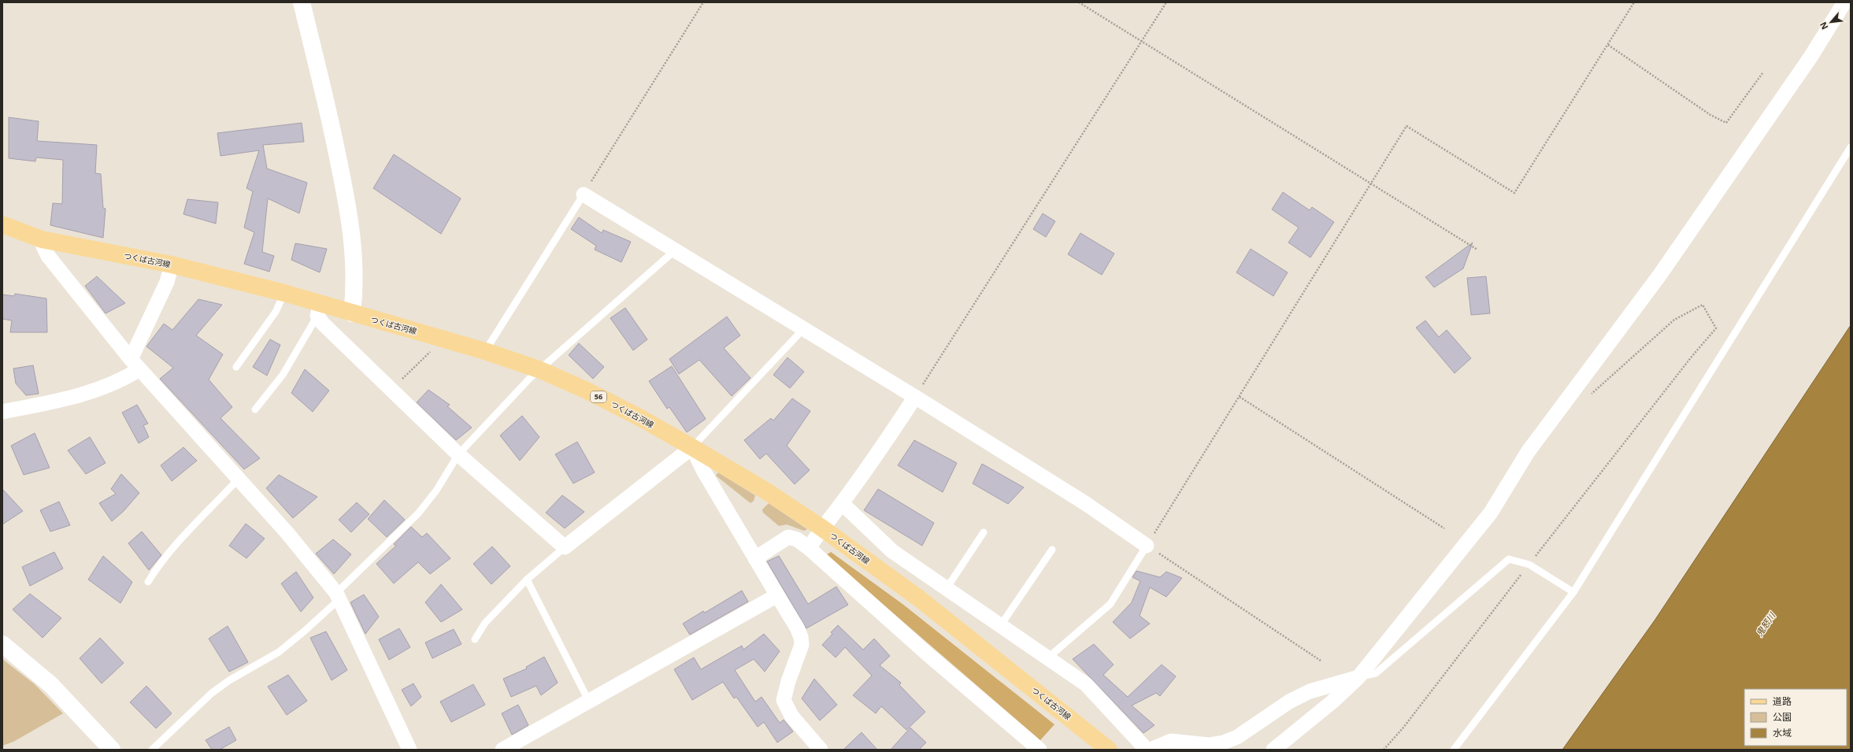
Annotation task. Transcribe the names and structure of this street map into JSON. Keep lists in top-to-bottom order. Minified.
{"streets":{"main road":["つくば古河線","56"]},"water":["鬼怒川"],"legend":["道路","公園","水域"],"north":"bottom left"}
